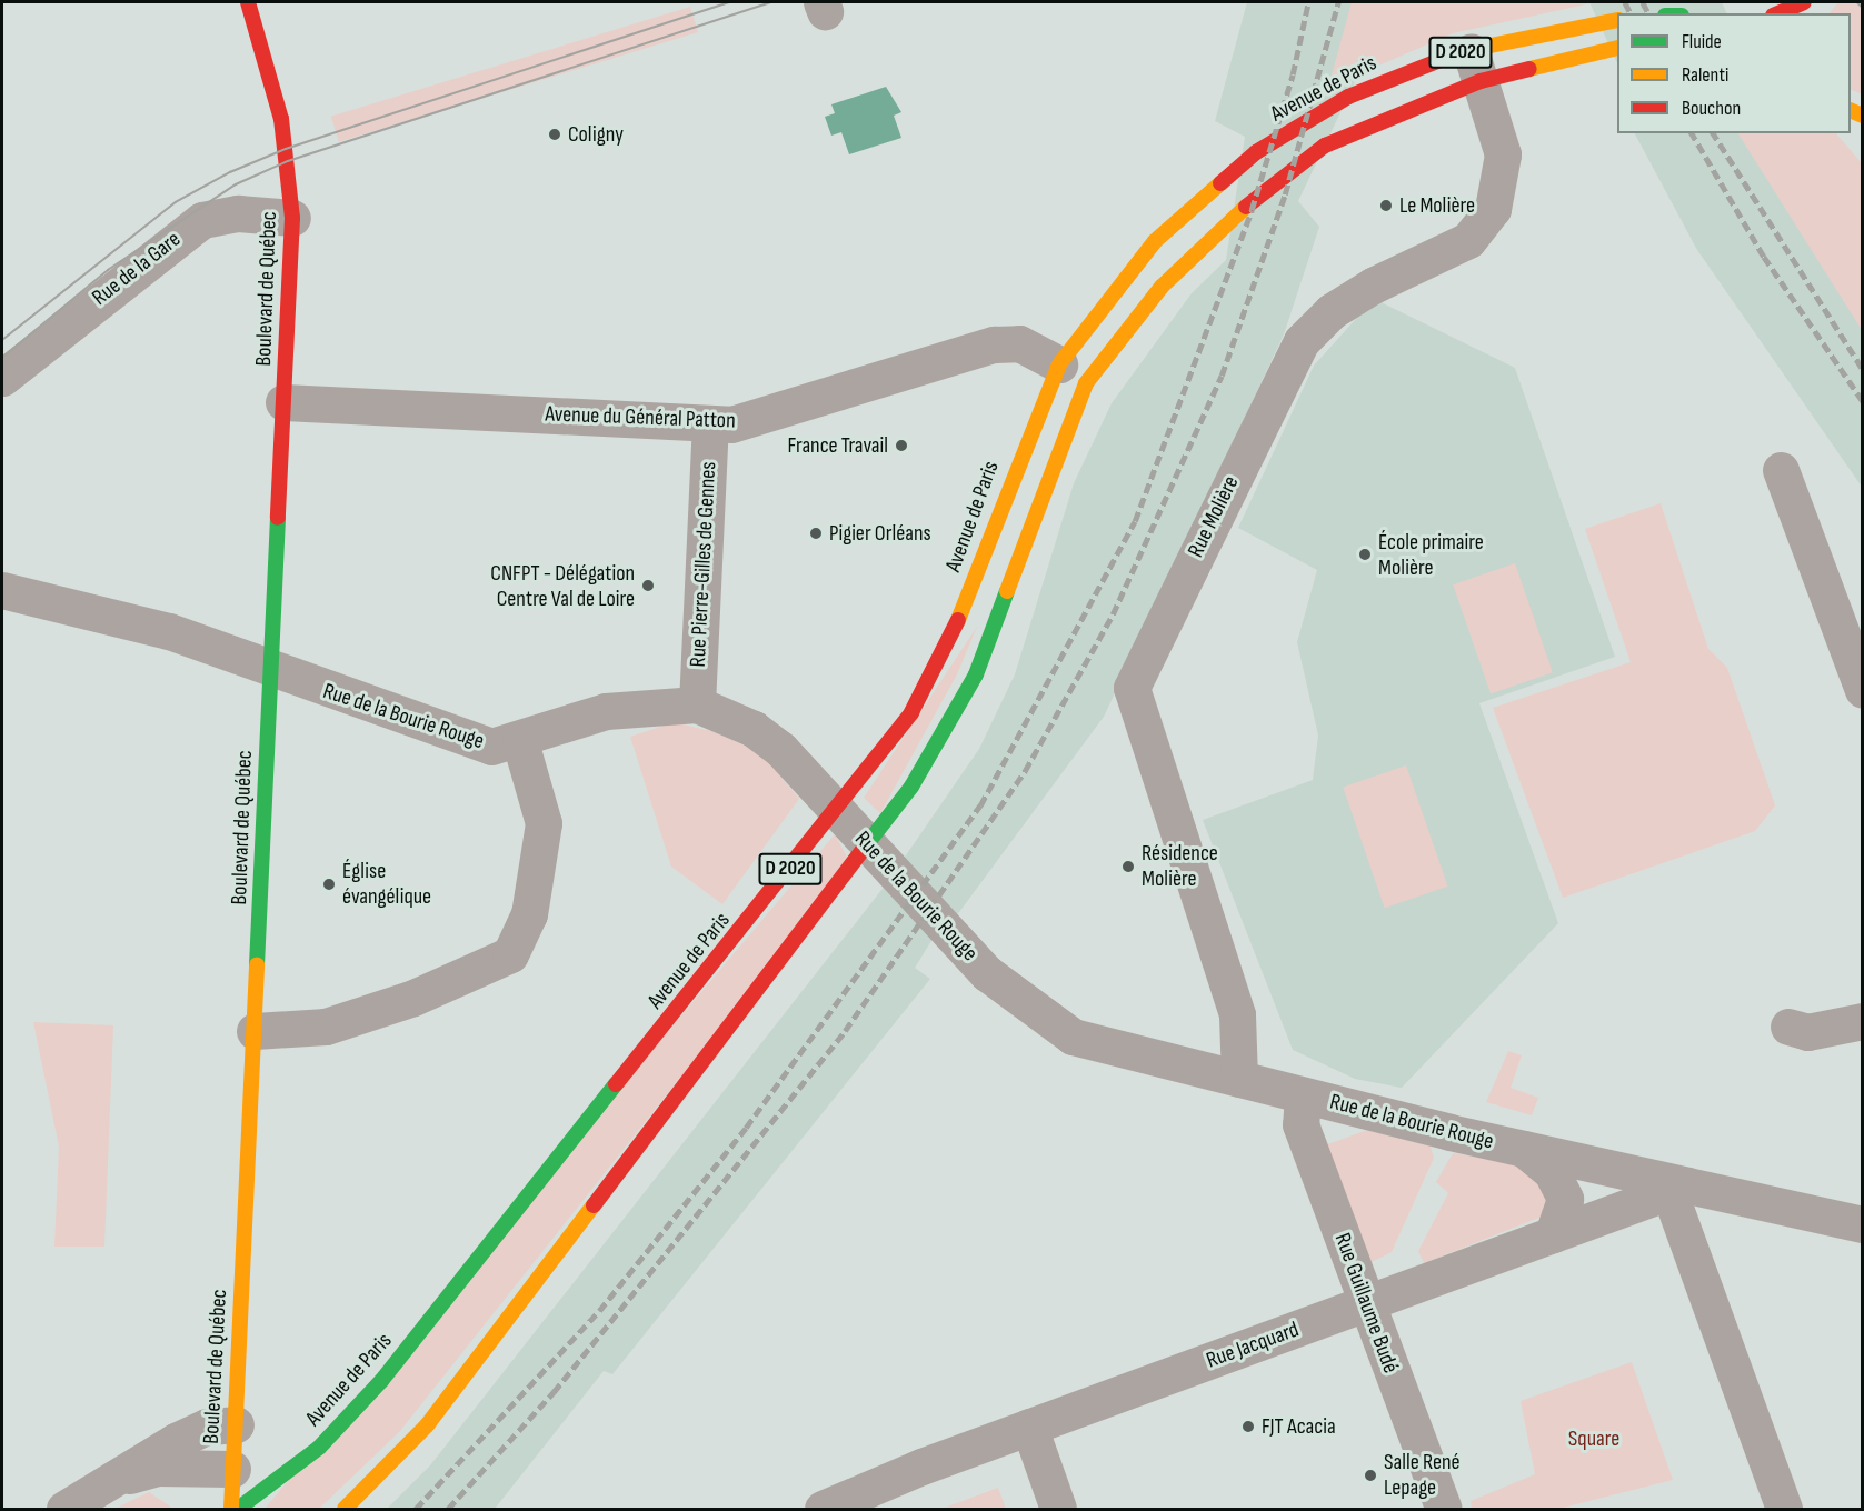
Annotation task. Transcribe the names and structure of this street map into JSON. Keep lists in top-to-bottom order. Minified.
{"streets":{"main road":["D 2020","Avenue de Paris","Boulevard de Québec"],"street":["Rue de la Gare","Avenue du Général Patton","Rue Molière","Rue Pierre-Gilles de Gennes","Rue de la Bourie Rouge","Rue Guillaume Budé","Rue Jacquard"]},"crossings":[["Avenue de Paris","Avenue du Général Patton"],["Avenue de Paris","Rue Molière"],["Rue de la Gare","Boulevard de Québec"],["Boulevard de Québec","Avenue du Général Patton"],["Boulevard de Québec","Rue de la Bourie Rouge"],["Avenue du Général Patton","Rue Pierre-Gilles de Gennes"],["Rue Molière","Rue de la Bourie Rouge"],["Rue Pierre-Gilles de Gennes","Rue de la Bourie Rouge"],["Rue de la Bourie Rouge","Rue Guillaume Budé"],["Rue de la Bourie Rouge","Rue Jacquard"],["Rue Guillaume Budé","Rue Jacquard"]],"parks":["Square"],"places":["Coligny","Le Molière","France Travail","Pigier Orléans","École primaire Molière","CNFPT - Délégation Centre Val de Loire","Résidence Molière","Église évangélique","FJT Acacia","Salle René Lepage"],"legend":["Fluide","Ralenti","Bouchon"]}
